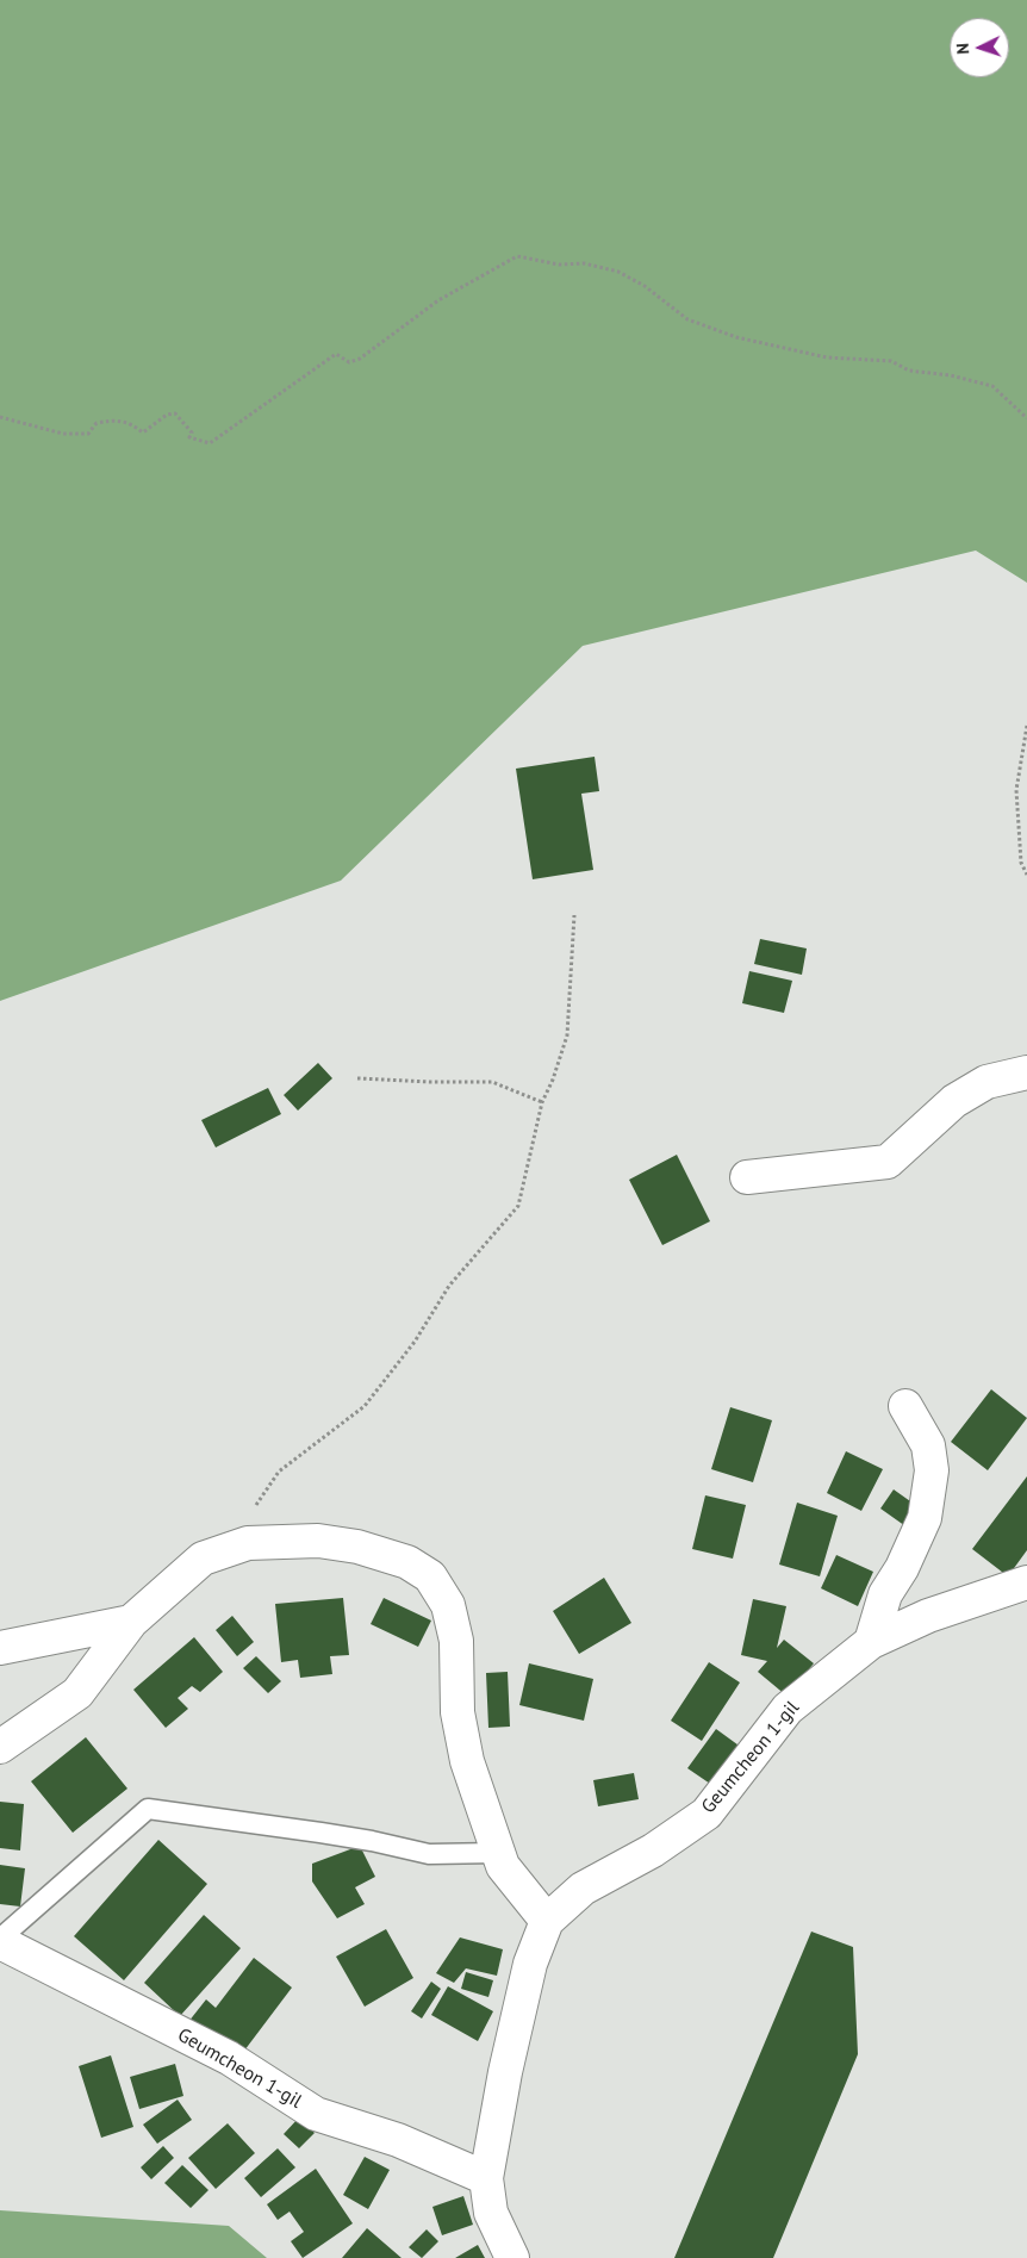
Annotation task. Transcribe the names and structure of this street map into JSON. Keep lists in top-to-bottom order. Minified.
{"streets":{"street":["Geumcheon 1-gil"]},"north":"left"}
